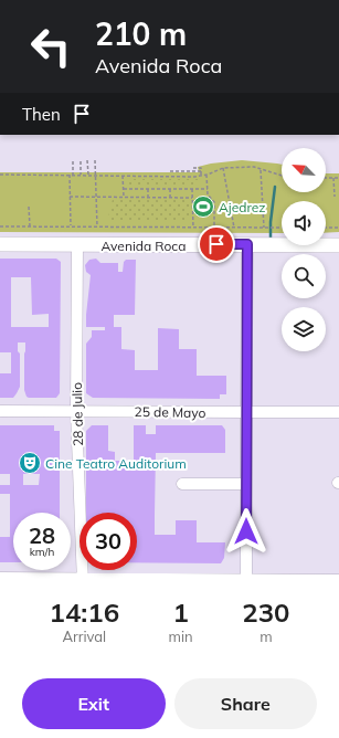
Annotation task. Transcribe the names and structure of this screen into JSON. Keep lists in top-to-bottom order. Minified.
{"streets":{"main road":["Avenida Roca"],"street":["25 de Mayo","28 de Julio"]},"crossings":[["Avenida Roca","28 de Julio"],["25 de Mayo","28 de Julio"]],"places":{"sports":["Ajedrez"],"theatre":["Cine Teatro Auditorium"]},"north":"top left","page":{"turn":["210 m","Avenida Roca"],"then":"Then","speed":"28 km/h","limit":"30","eta":["14:16","Arrival","1","min","230","m"],"buttons":["Exit","Share"]}}
